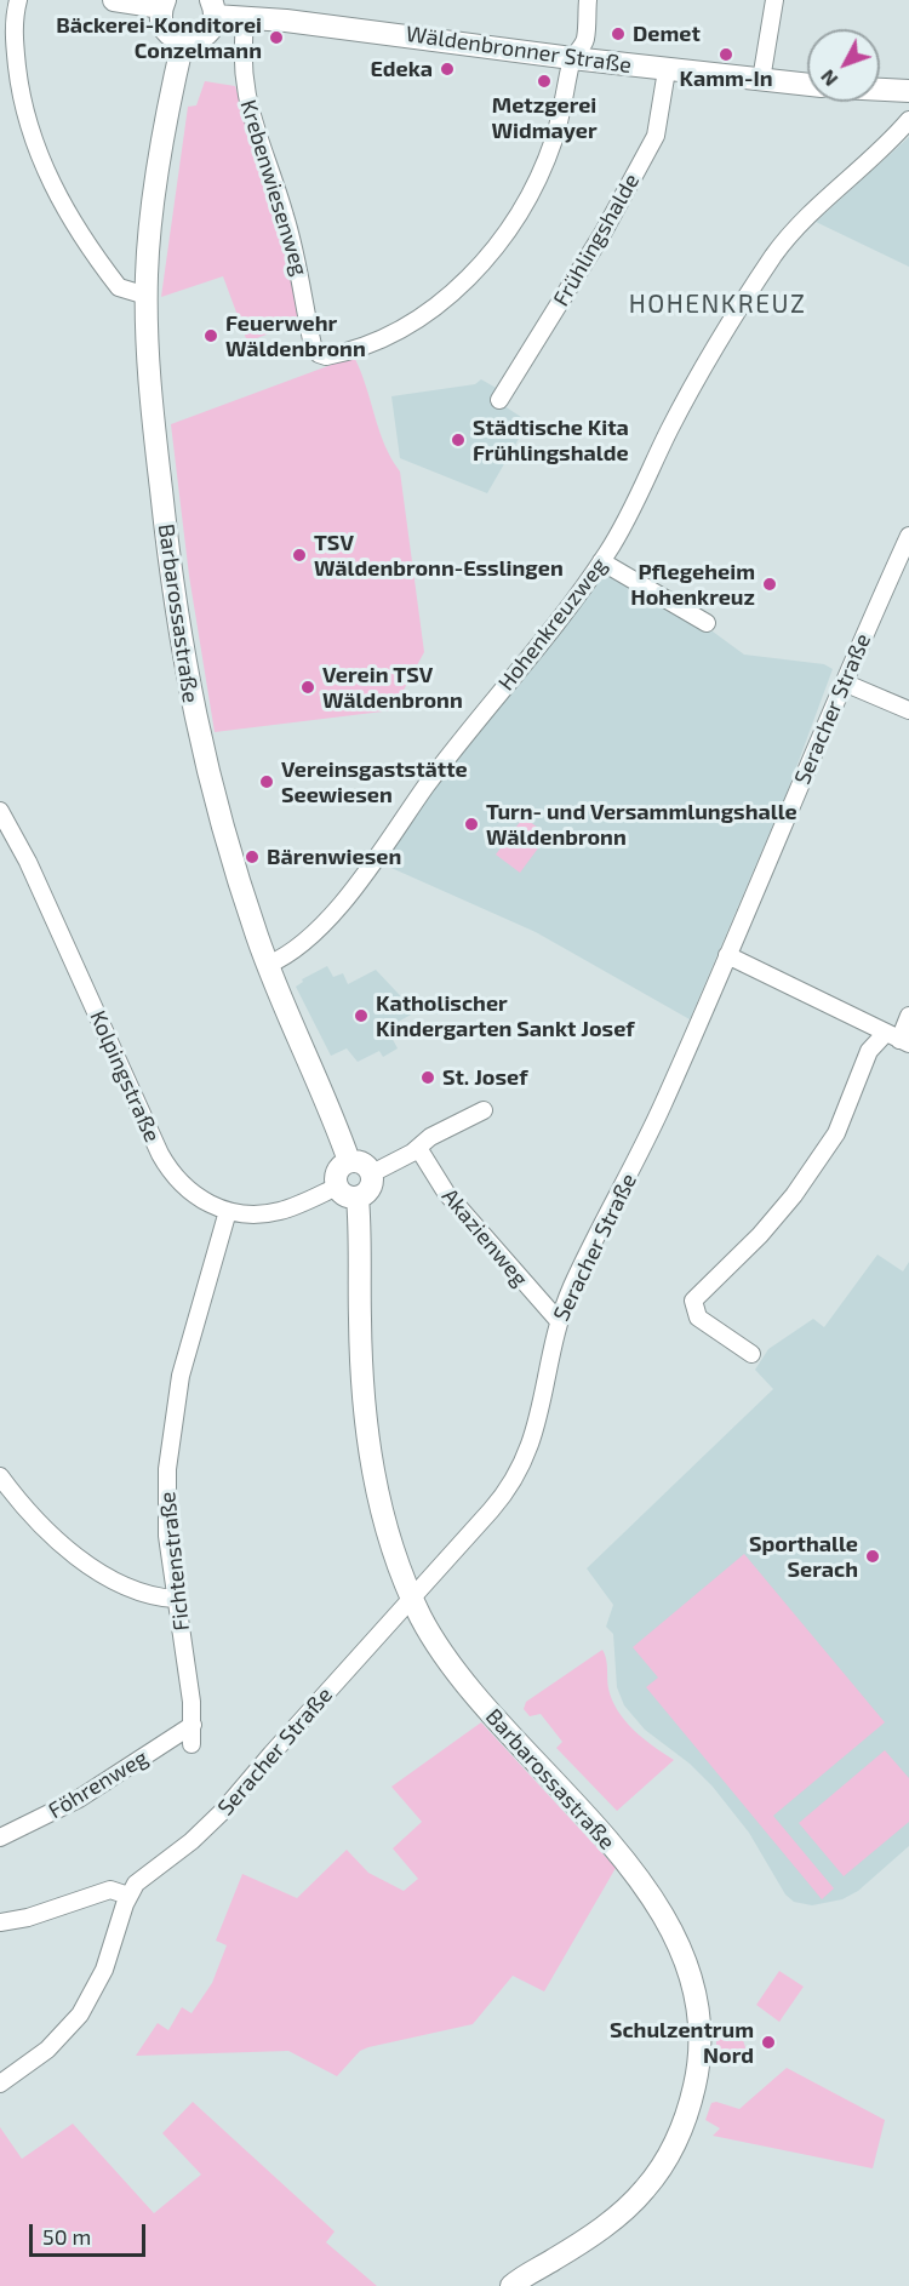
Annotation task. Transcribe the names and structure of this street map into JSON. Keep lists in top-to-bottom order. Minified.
{"streets":{"street":["Wäldenbronner Straße","Krebenwiesenweg","Frühlingshalde","Barbarossastraße","Hohenkreuzweg","Seracher Straße","Kolpingstraße","Akazienweg","Fichtenstraße","Föhrenweg"]},"crossings":[["Wäldenbronner Straße","Krebenwiesenweg"],["Wäldenbronner Straße","Frühlingshalde"],["Wäldenbronner Straße","Barbarossastraße"],["Barbarossastraße","Hohenkreuzweg"],["Barbarossastraße","Seracher Straße"],["Barbarossastraße","Kolpingstraße"],["Seracher Straße","Akazienweg"],["Kolpingstraße","Fichtenstraße"],["Fichtenstraße","Föhrenweg"]],"districts":["HOHENKREUZ"],"places":["Demet","Bäckerei-Konditorei Conzelmann","Kamm-In","Edeka","Metzgerei Widmayer","Feuerwehr Wäldenbronn","Städtische Kita Frühlingshalde","TSV Wäldenbronn-Esslingen","Pflegeheim Hohenkreuz","Verein TSV Wäldenbronn","Vereinsgaststätte Seewiesen","Turn- und Versammlungshalle Wäldenbronn","Bärenwiesen","Katholischer Kindergarten Sankt Josef","St. Josef","Sporthalle Serach","Schulzentrum Nord"],"scale_bar":"50 m","north":"bottom left"}
